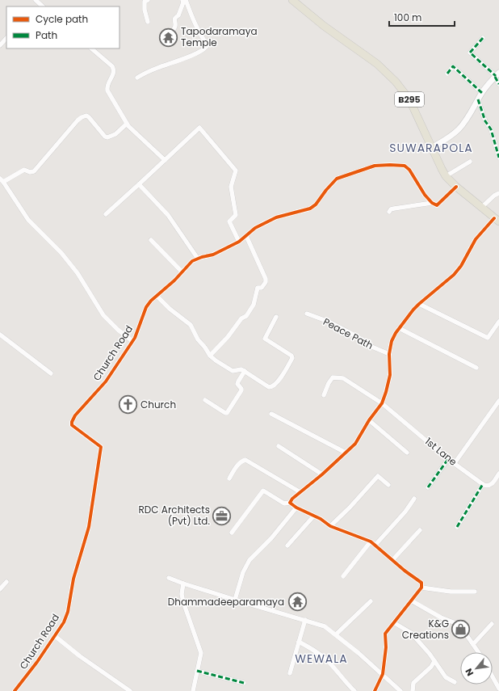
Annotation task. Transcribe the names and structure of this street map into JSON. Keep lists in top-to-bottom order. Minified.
{"streets":{"main road":["B295"],"street":["Peace Path","Church Road","1st Lane"]},"districts":["SUWARAPOLA","WEWALA"],"places":{"temple":["Tapodaramaya Temple","Dhammadeeparamaya"],"church":["Church"],"office":["RDC Architects (Pvt) Ltd."],"shop":["K&G Creations"]},"legend":["Cycle path","Path"],"scale_bar":"100 m","north":"bottom left"}
